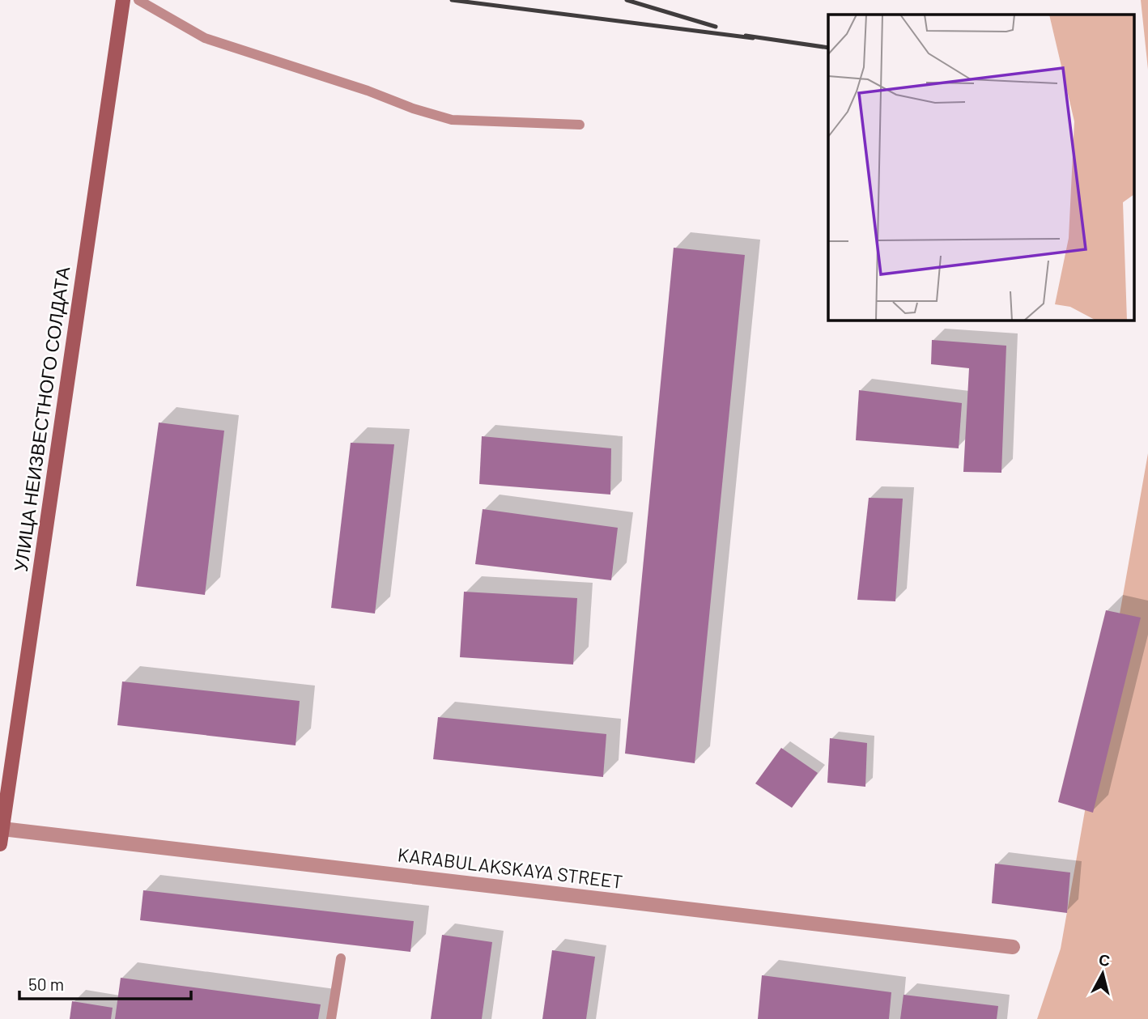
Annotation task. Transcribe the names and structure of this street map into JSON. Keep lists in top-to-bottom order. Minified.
{"streets":{"street":["УЛИЦА НЕИЗВЕСТНОГО СОЛДАТА","KARABULAKSKAYA STREET"]},"crossings":[["УЛИЦА НЕИЗВЕСТНОГО СОЛДАТА","KARABULAKSKAYA STREET"]],"scale_bar":"50 m","north":"top"}
